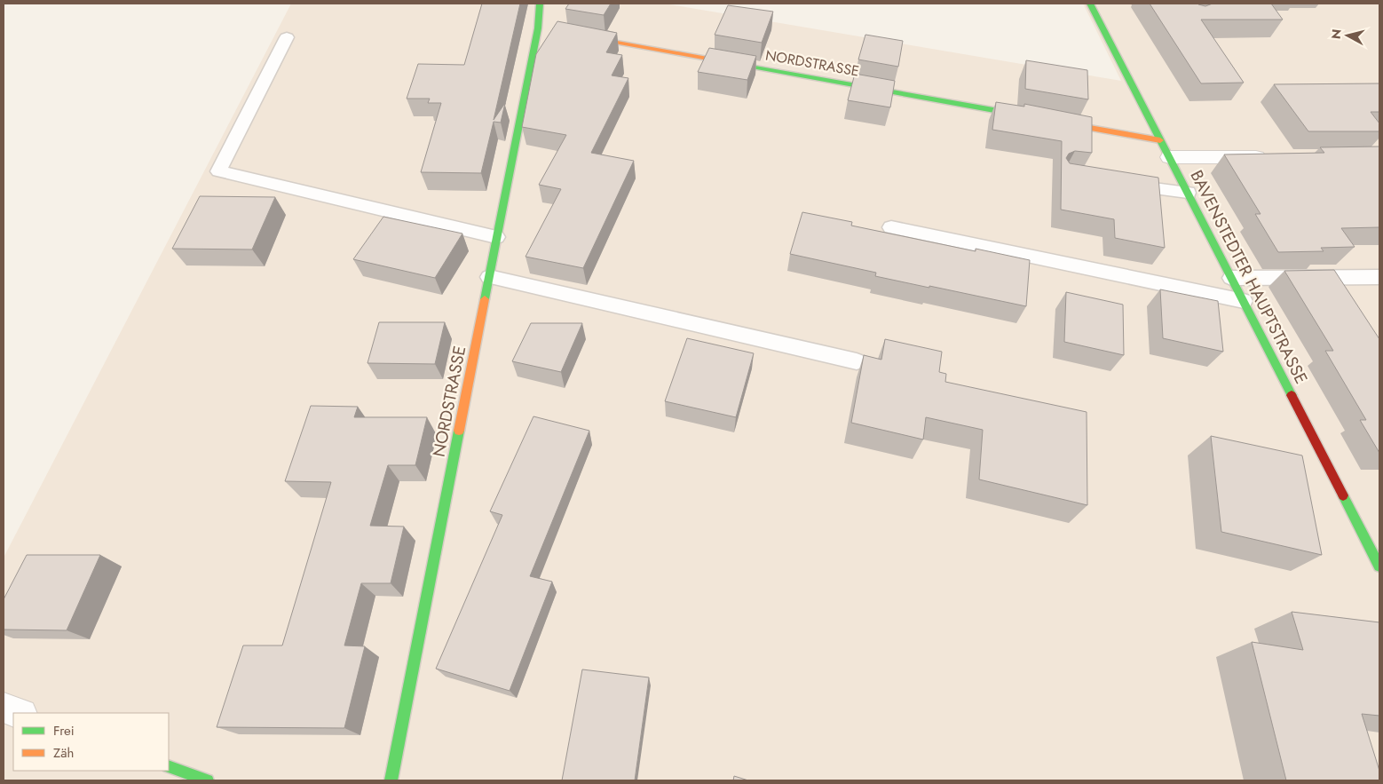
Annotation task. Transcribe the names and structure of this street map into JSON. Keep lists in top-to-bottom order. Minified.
{"streets":{"street":["NORDSTRASSE","BAVENSTEDTER HAUPTSTRASSE"]},"crossings":[["NORDSTRASSE","BAVENSTEDTER HAUPTSTRASSE"]],"legend":["Frei","Zäh"],"north":"left"}
